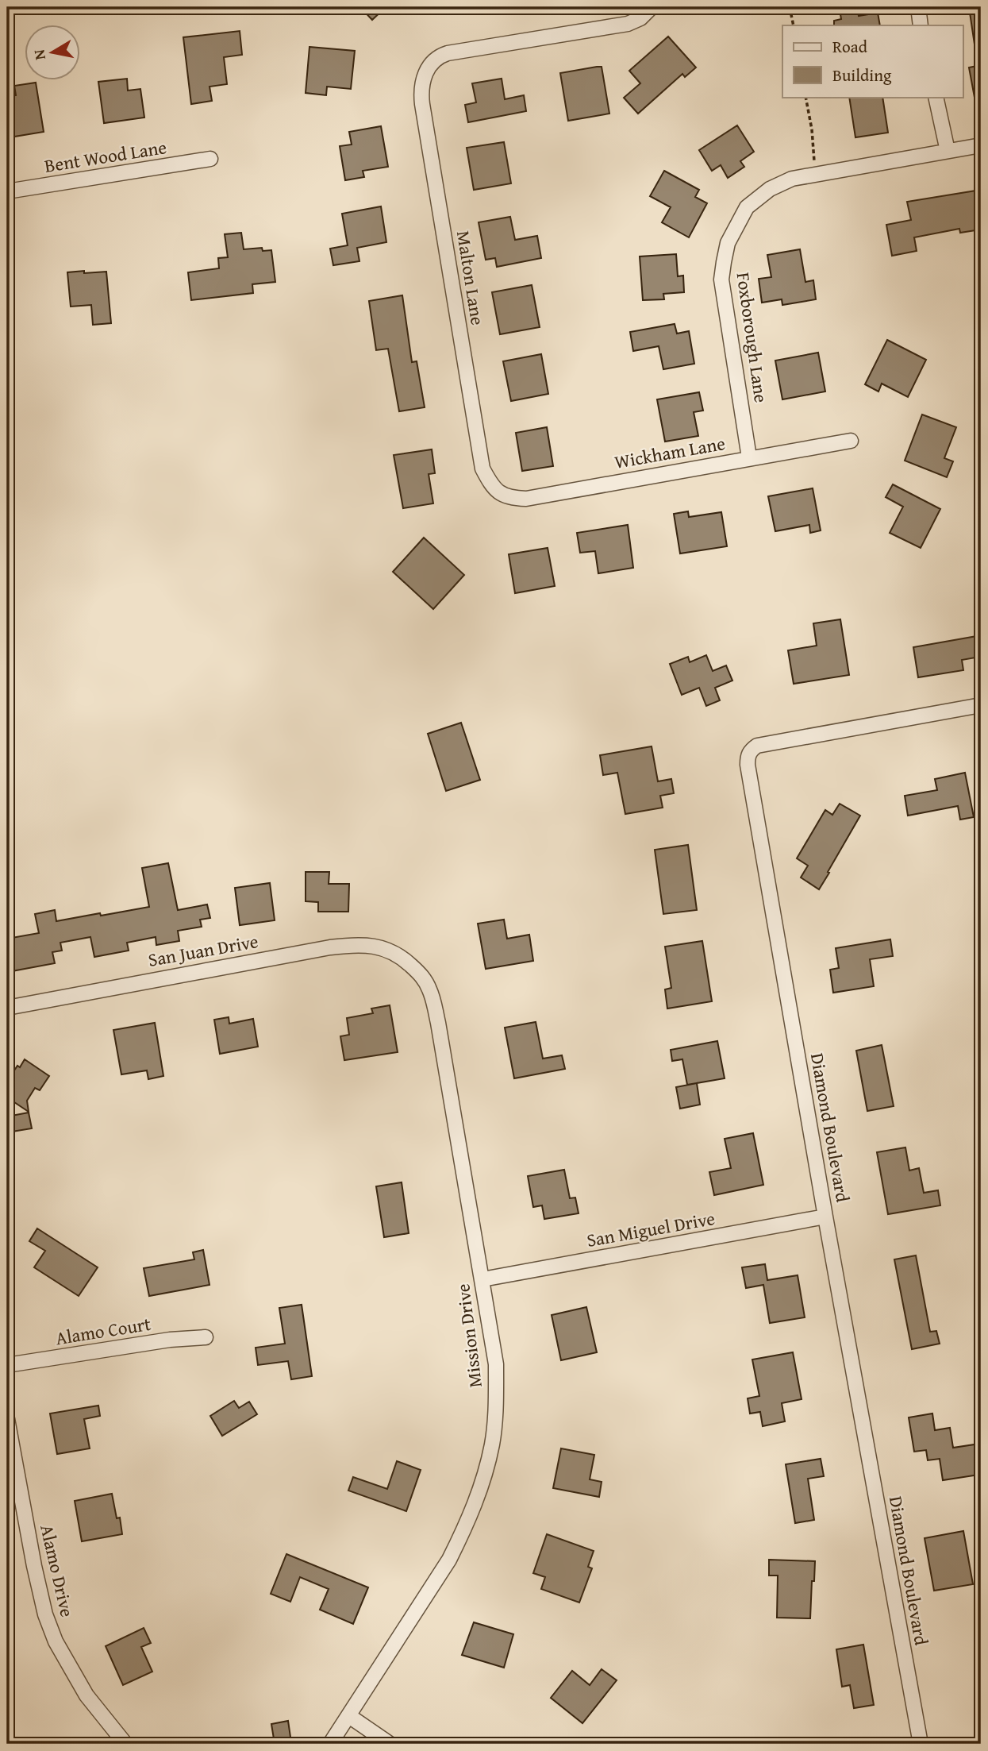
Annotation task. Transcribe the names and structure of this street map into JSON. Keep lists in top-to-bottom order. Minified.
{"streets":{"street":["Bent Wood Lane","Malton Lane","Foxborough Lane","Wickham Lane","San Juan Drive","Diamond Boulevard","San Miguel Drive","Alamo Court","Mission Drive","Alamo Drive"]},"crossings":[["Malton Lane","Wickham Lane"],["Foxborough Lane","Wickham Lane"],["San Juan Drive","Mission Drive"],["Diamond Boulevard","San Miguel Drive"],["San Miguel Drive","Mission Drive"]],"legend":["Road","Building"],"north":"left"}
